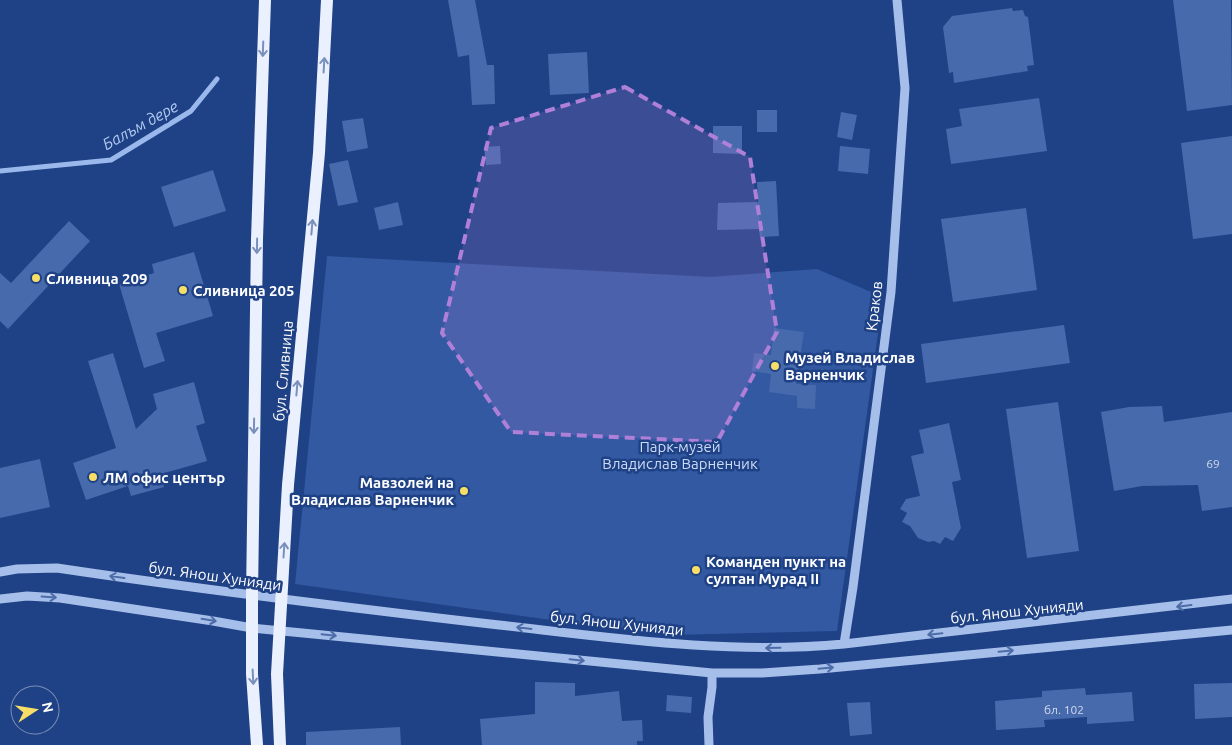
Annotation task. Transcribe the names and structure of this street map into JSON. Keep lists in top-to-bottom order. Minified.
{"streets":{"main road":["бул. Сливница"],"street":["Краков","бул. Янош Хунияди"]},"crossings":[["Краков","бул. Янош Хунияди"],["бул. Сливница","бул. Янош Хунияди"]],"water":["Балъм дере"],"parks":["Парк-музей Владислав Варненчик"],"places":["Сливница 209","Сливница 205","Музей Владислав Варненчик","ЛМ офис център","Мавзолей на Владислав Варненчик","Команден пункт на султан Мурад II"],"house_numbers":["69","бл. 102"],"north":"right"}
